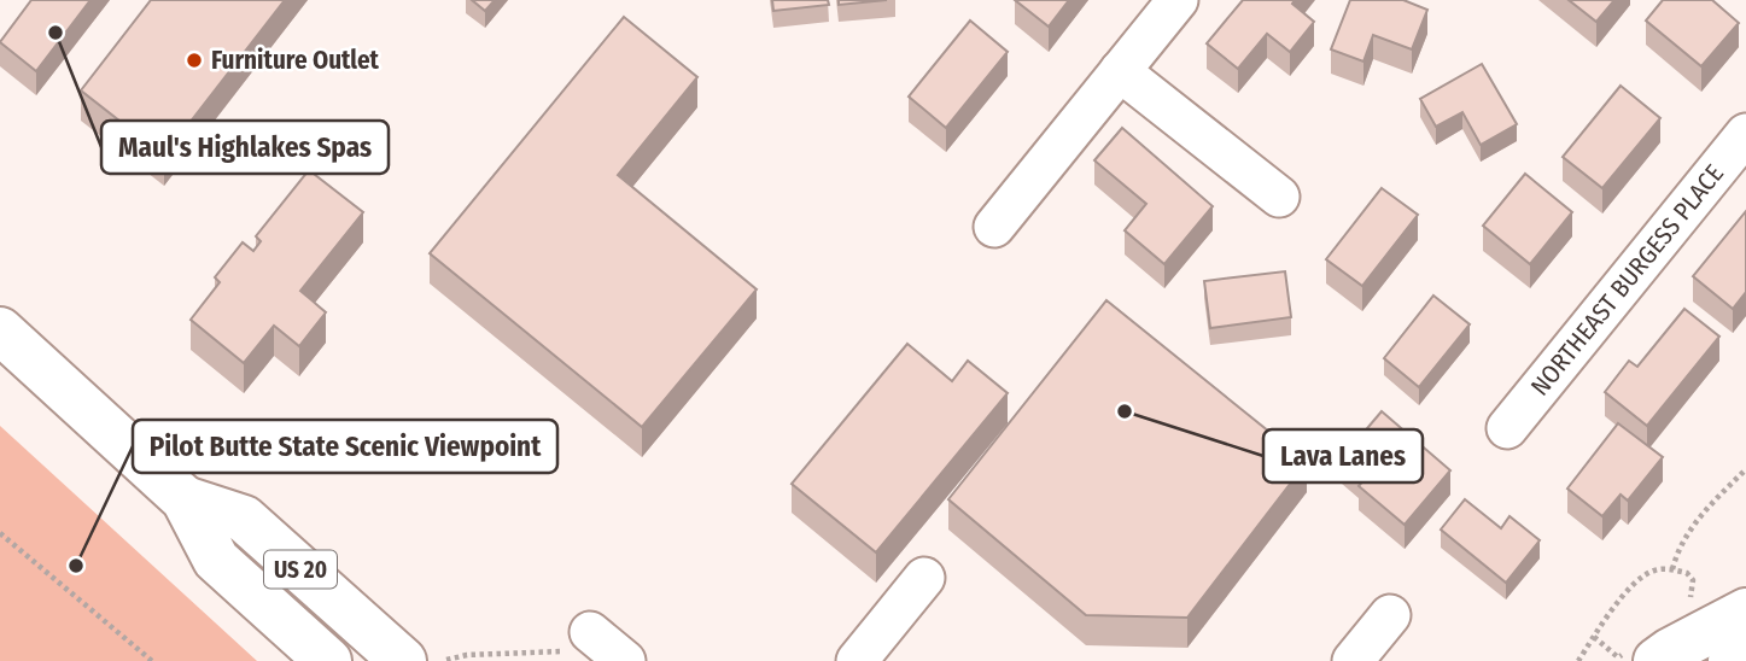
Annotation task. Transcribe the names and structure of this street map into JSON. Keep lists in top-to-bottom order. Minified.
{"streets":{"main road":["US 20"],"street":["NORTHEAST BURGESS PLACE"]},"places":["Maul's Highlakes Spas","Furniture Outlet","Lava Lanes","Pilot Butte State Scenic Viewpoint"]}
